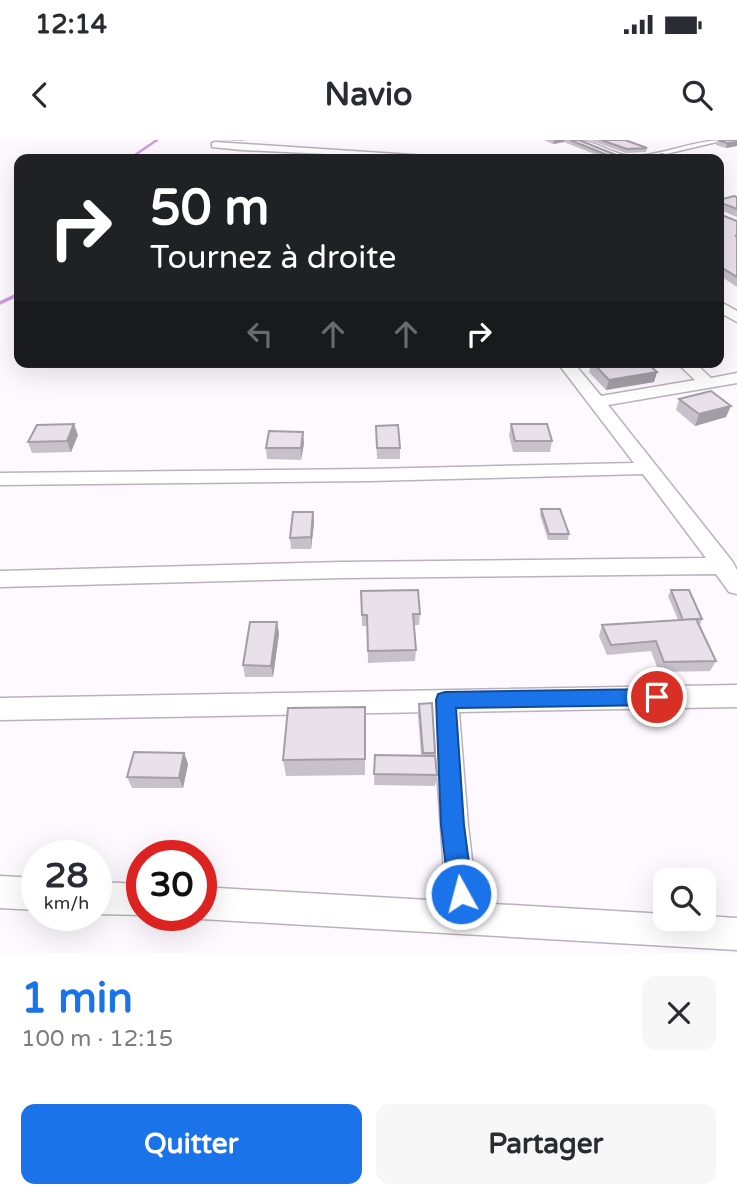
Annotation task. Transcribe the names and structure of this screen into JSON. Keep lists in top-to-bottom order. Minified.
{"page":{"status":"12:14","header":"Navio","turn":["50 m","Tournez à droite"],"speed":"28 km/h","limit":"30","heading":["1 min","100 m · 12:15"],"buttons":["Quitter","Partager"]}}
